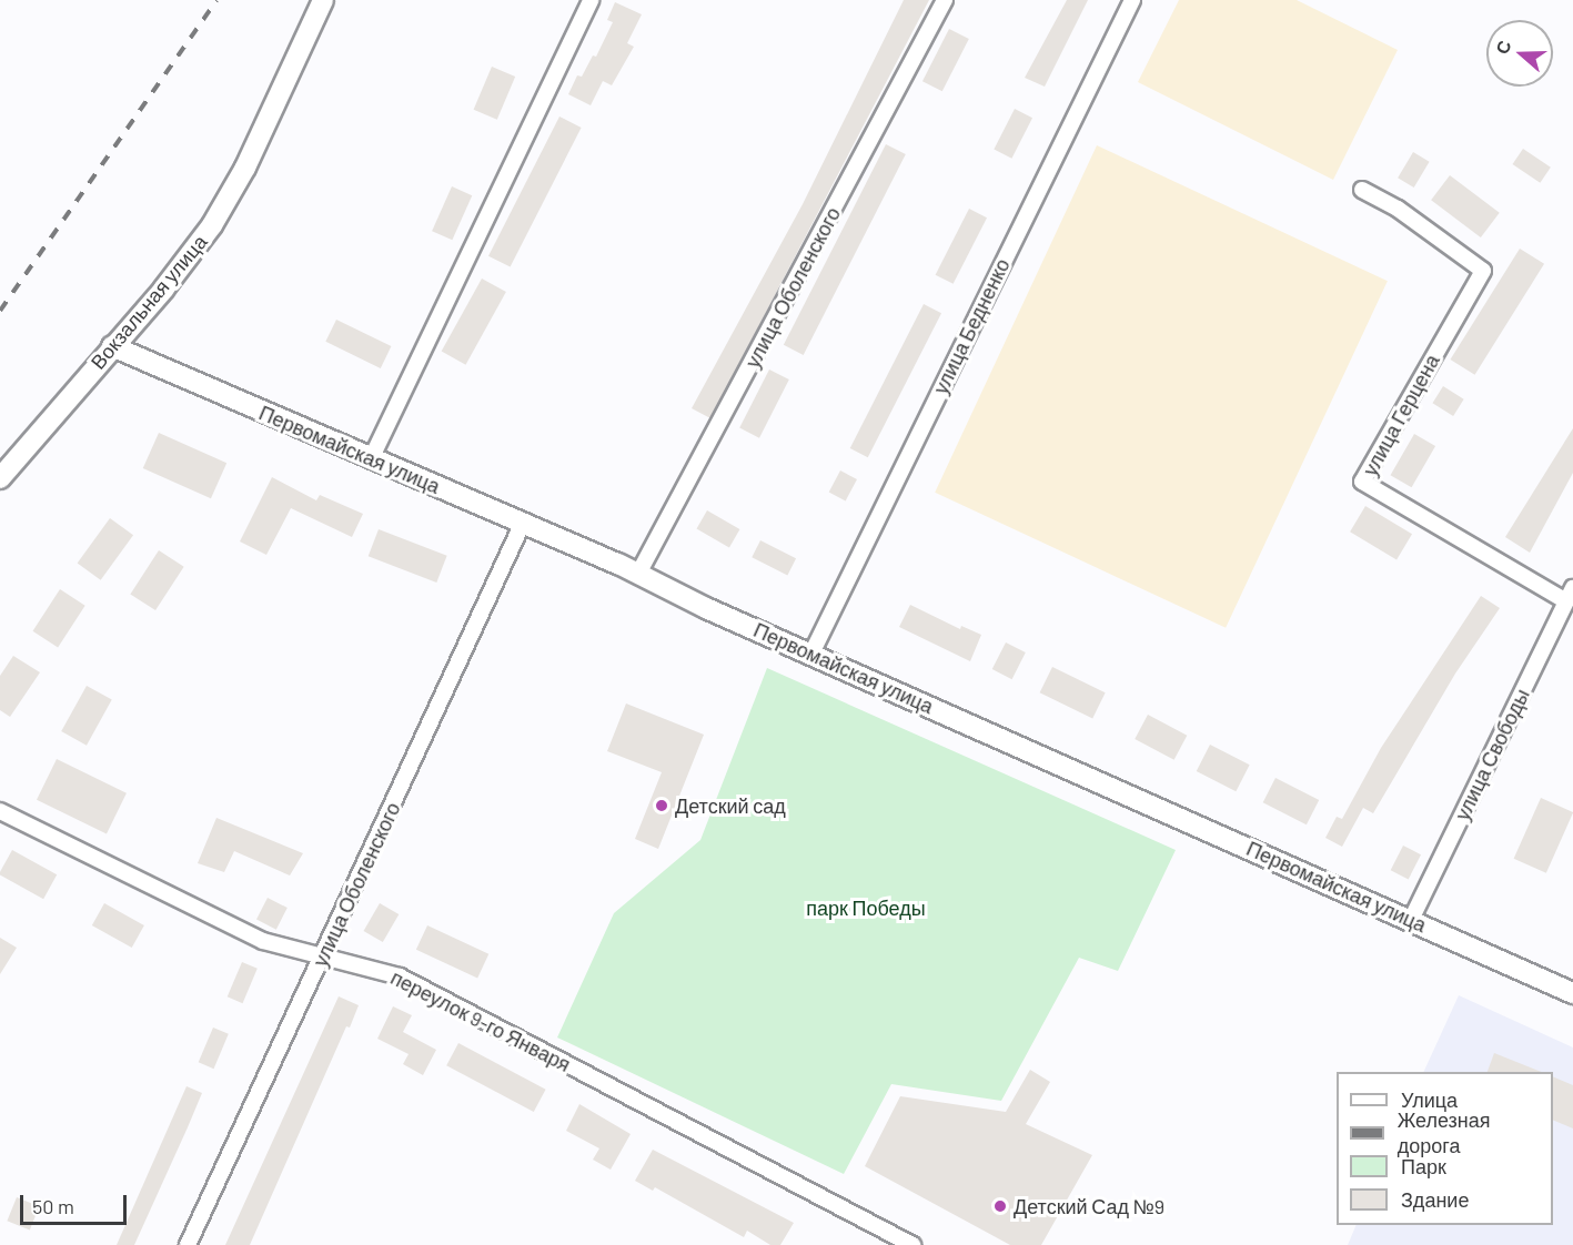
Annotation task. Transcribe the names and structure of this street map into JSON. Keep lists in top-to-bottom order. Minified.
{"streets":{"main road":["Вокзальная улица","Первомайская улица"],"street":["улица Оболенского","улица Бедненко","улица Герцена","улица Свободы","переулок 9-го Января"]},"crossings":[["улица Оболенского","Первомайская улица"],["улица Оболенского","переулок 9-го Января"],["Вокзальная улица","Первомайская улица"],["улица Бедненко","Первомайская улица"],["улица Герцена","улица Свободы"],["Первомайская улица","улица Свободы"]],"parks":["парк Победы"],"places":["Детский сад","Детский Сад №9"],"legend":["Улица","Железная дорога","Парк","Здание"],"scale_bar":"50 m","north":"left"}
